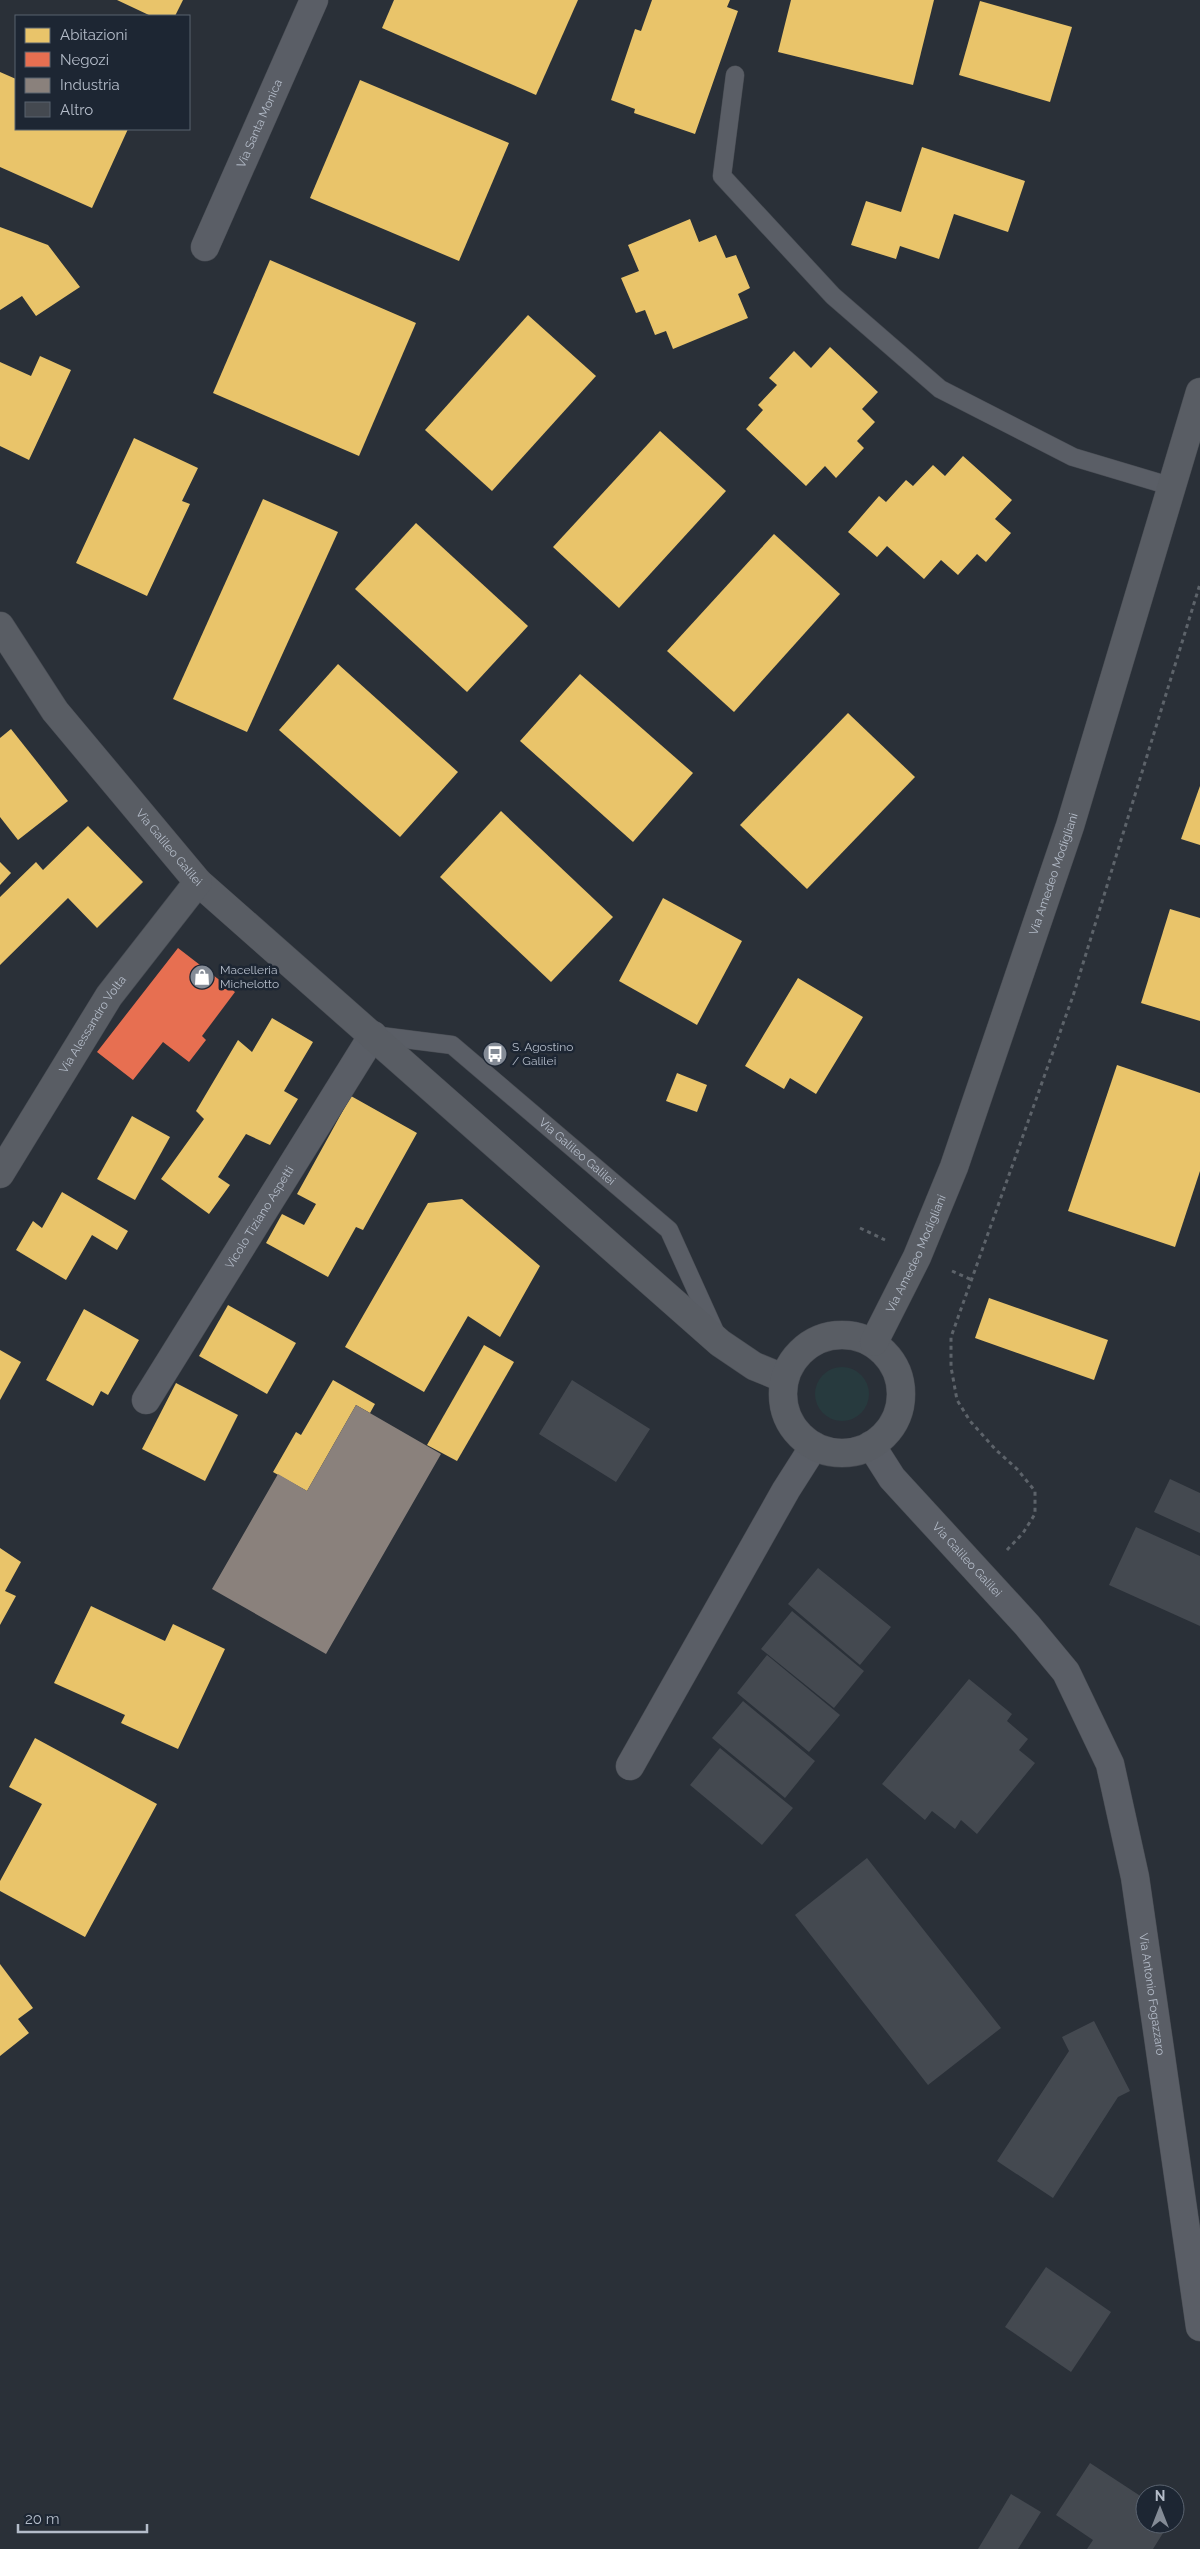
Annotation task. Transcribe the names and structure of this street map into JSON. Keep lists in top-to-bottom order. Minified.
{"streets":{"street":["Via Santa Monica","Via Galileo Galilei","Via Amedeo Modigliani","Via Alessandro Volta","Vicolo Tiziano Aspetti","Via Antonio Fogazzaro"]},"crossings":[["Via Galileo Galilei","Via Amedeo Modigliani"],["Via Galileo Galilei","Via Alessandro Volta"],["Via Galileo Galilei","Vicolo Tiziano Aspetti"],["Via Galileo Galilei","Via Antonio Fogazzaro"]],"places":{"shop":["Macelleria Michelotto"],"bus stop":["S. Agostino / Galilei"]},"legend":["Abitazioni","Negozi","Industria","Altro"],"scale_bar":"20 m","north":"top"}
